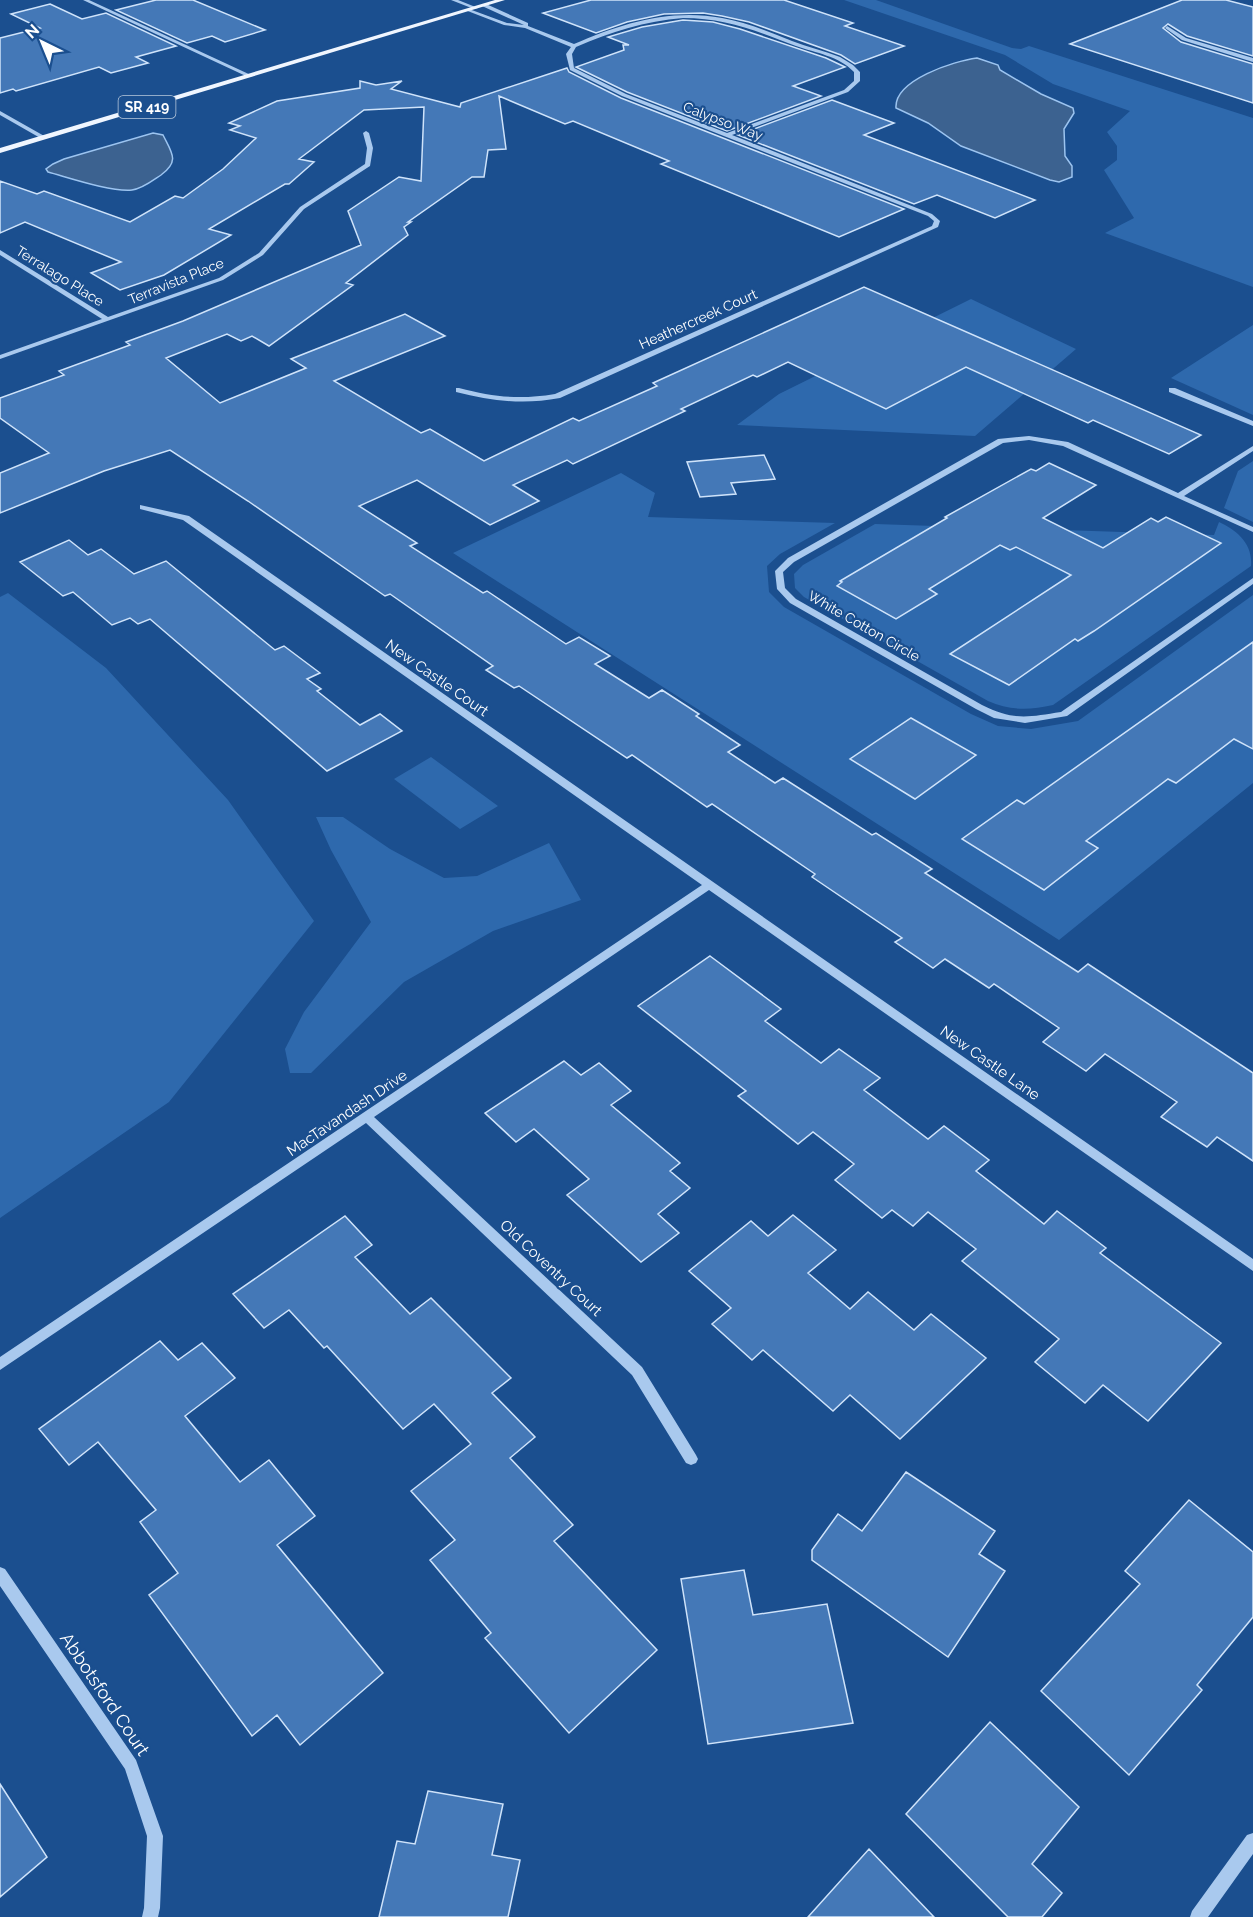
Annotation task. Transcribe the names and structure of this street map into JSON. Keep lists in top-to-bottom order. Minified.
{"streets":{"main road":["SR 419"],"street":["Calypso Way","Terralago Place","Terravista Place","Heathercreek Court","White Cotton Circle","New Castle Court","New Castle Lane","MacTavandash Drive","Old Coventry Court","Abbotsford Court"]},"crossings":[["Calypso Way","Heathercreek Court"],["Terralago Place","Terravista Place"],["New Castle Court","New Castle Lane"],["New Castle Court","MacTavandash Drive"],["New Castle Lane","MacTavandash Drive"],["MacTavandash Drive","Old Coventry Court"]],"north":"top left"}
